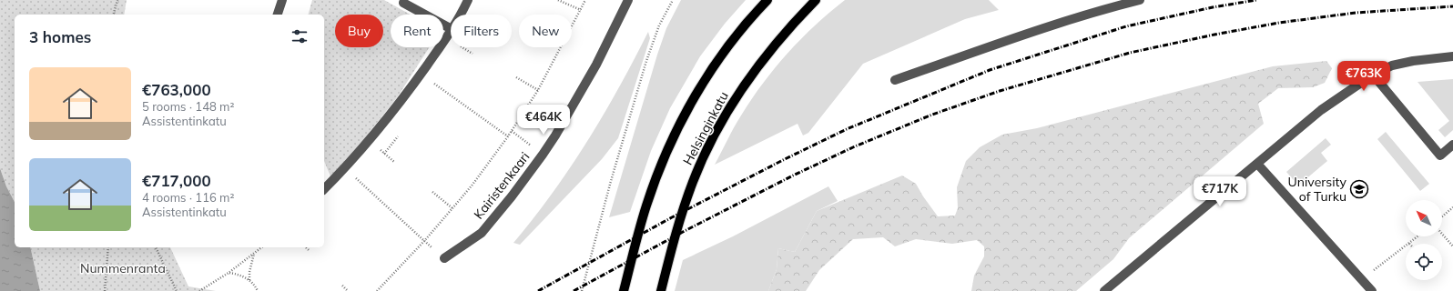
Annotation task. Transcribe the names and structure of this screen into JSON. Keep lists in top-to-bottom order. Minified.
{"streets":{"main road":["Helsinginkatu"],"street":["Kairistenkaari"]},"parks":["Nummenranta"],"places":{"school or university":["University of Turku"]},"north":"top left","page":{"chip":["Buy","Rent","Filters","New"],"heading":"3 homes","list":[{"name":"€763,000","note":"5 rooms · 148 m² · Assistentinkatu"},{"name":"€717,000","note":"4 rooms · 116 m² · Assistentinkatu"}],"price":["€763K","€464K","€717K"]}}
